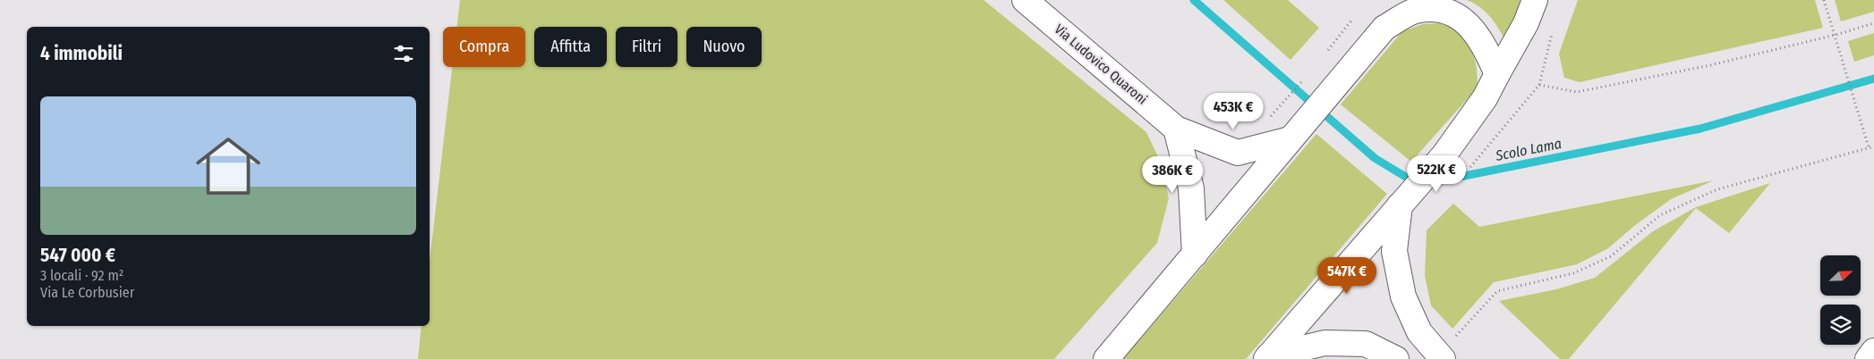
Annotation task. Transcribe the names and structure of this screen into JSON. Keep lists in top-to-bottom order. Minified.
{"streets":{"main road":["Via Ludovico Quaroni"]},"water":["Scolo Lama"],"north":"top right","page":{"chip":["Compra","Affitta","Filtri","Nuovo"],"heading":"4 immobili","list":[{"name":"547 000 €","note":"3 locali · 92 m² · Via Le Corbusier"}],"price":["453K €","522K €","386K €","547K €"]}}
